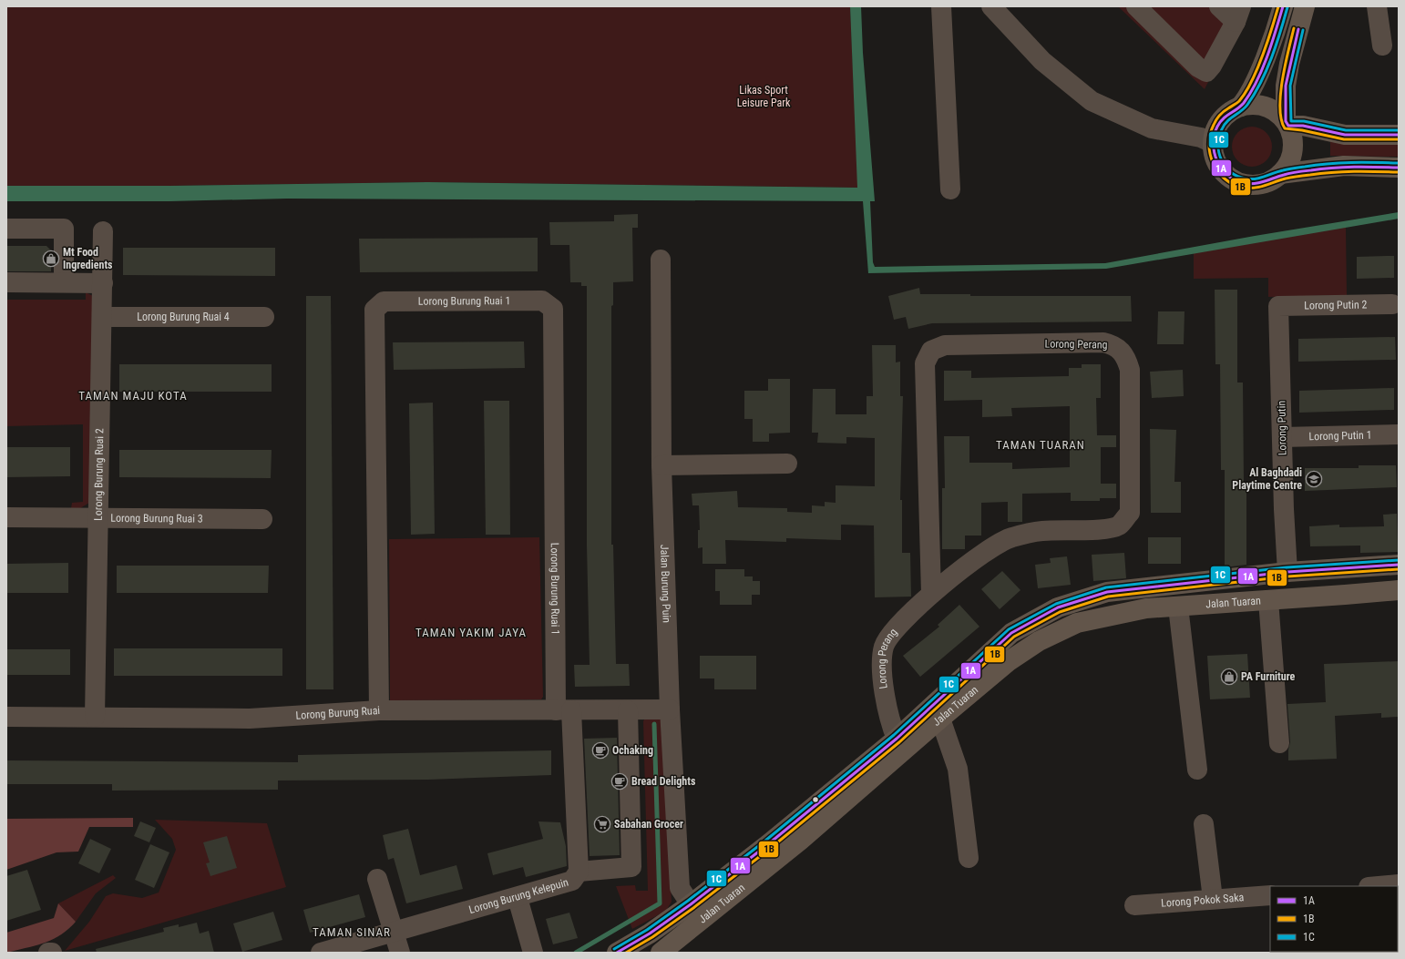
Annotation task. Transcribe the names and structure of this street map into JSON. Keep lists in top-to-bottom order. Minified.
{"streets":{"main road":["Jalan Tuaran"],"street":["Lorong Burung Ruai 1","Lorong Putin 2","Lorong Burung Ruai 4","Lorong Perang","Lorong Putin","Lorong Putin 1","Lorong Burung Ruai 2","Lorong Burung Ruai 3","Jalan Burung Puin","Lorong Burung Ruai","Lorong Burung Kelepuin","Lorong Pokok Saka"]},"crossings":[["Lorong Burung Ruai 1","Lorong Burung Ruai"],["Lorong Burung Ruai 1","Lorong Burung Kelepuin"],["Lorong Putin 2","Lorong Putin"],["Lorong Burung Ruai 4","Lorong Burung Ruai 2"],["Lorong Perang","Jalan Tuaran"],["Lorong Putin","Lorong Putin 1"],["Lorong Putin","Jalan Tuaran"],["Lorong Burung Ruai 2","Lorong Burung Ruai 3"],["Lorong Burung Ruai 2","Lorong Burung Ruai"],["Jalan Burung Puin","Jalan Tuaran"],["Jalan Burung Puin","Lorong Burung Ruai"],["Lorong Burung Ruai","Lorong Burung Kelepuin"]],"districts":["TAMAN MAJU KOTA","TAMAN TUARAN","TAMAN YAKIM JAYA","TAMAN SINAR"],"parks":["Likas Sport Leisure Park"],"places":{"shop":["Mt Food Ingredients","PA Furniture"],"school or university":["Al Baghdadi Playtime Centre"],"cafe":["Ochaking","Bread Delights"],"supermarket":["Sabahan Grocer"]},"lines":["transit line 1A","transit line 1B","transit line 1C"],"legend":["1A","1B","1C"]}
